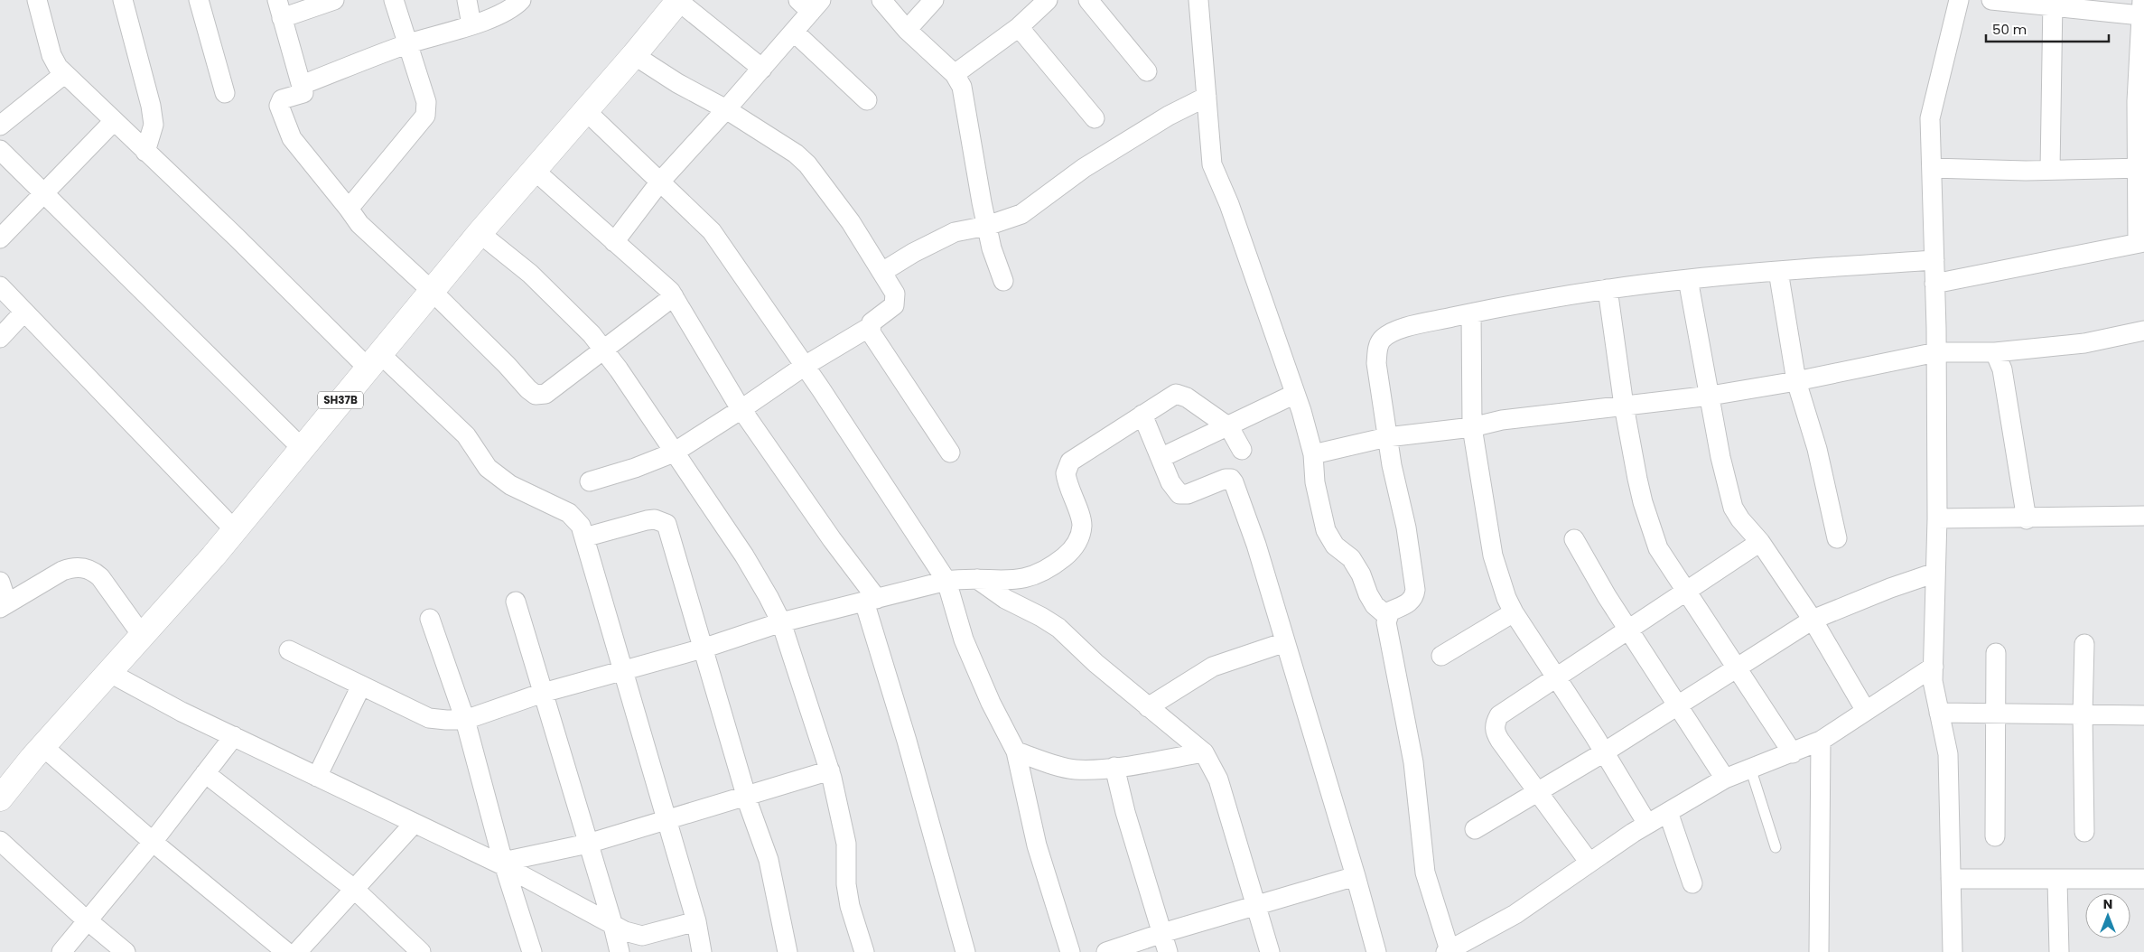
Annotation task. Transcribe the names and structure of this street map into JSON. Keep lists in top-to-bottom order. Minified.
{"streets":{"main road":["SH37B"]},"scale_bar":"50 m","north":"top"}
